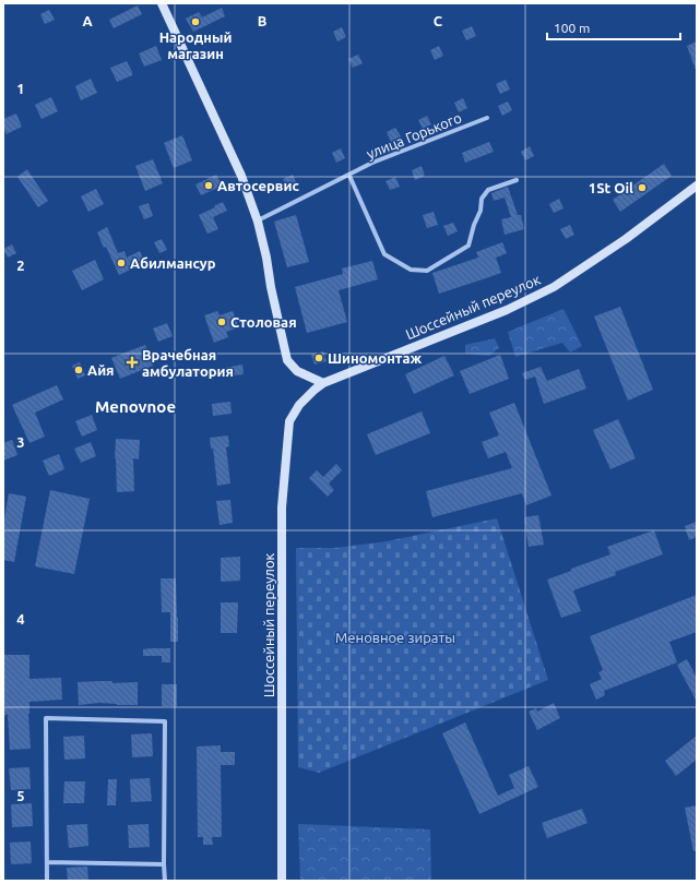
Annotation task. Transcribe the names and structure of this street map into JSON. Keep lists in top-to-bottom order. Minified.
{"streets":{"main road":["Шоссейный переулок"],"street":["улица Горького"]},"districts":["Menovnoe"],"parks":["Меновное зираты"],"places":{"other":["Народный магазин","Автосервис","1St Oil","Абилмансур","Столовая","Шиномонтаж","Айя"],"health":["Врачебная амбулатория"]},"scale_bar":"100 m","grid":{"columns":["A","B","C"],"rows":["1","2","3","4","5"]}}
